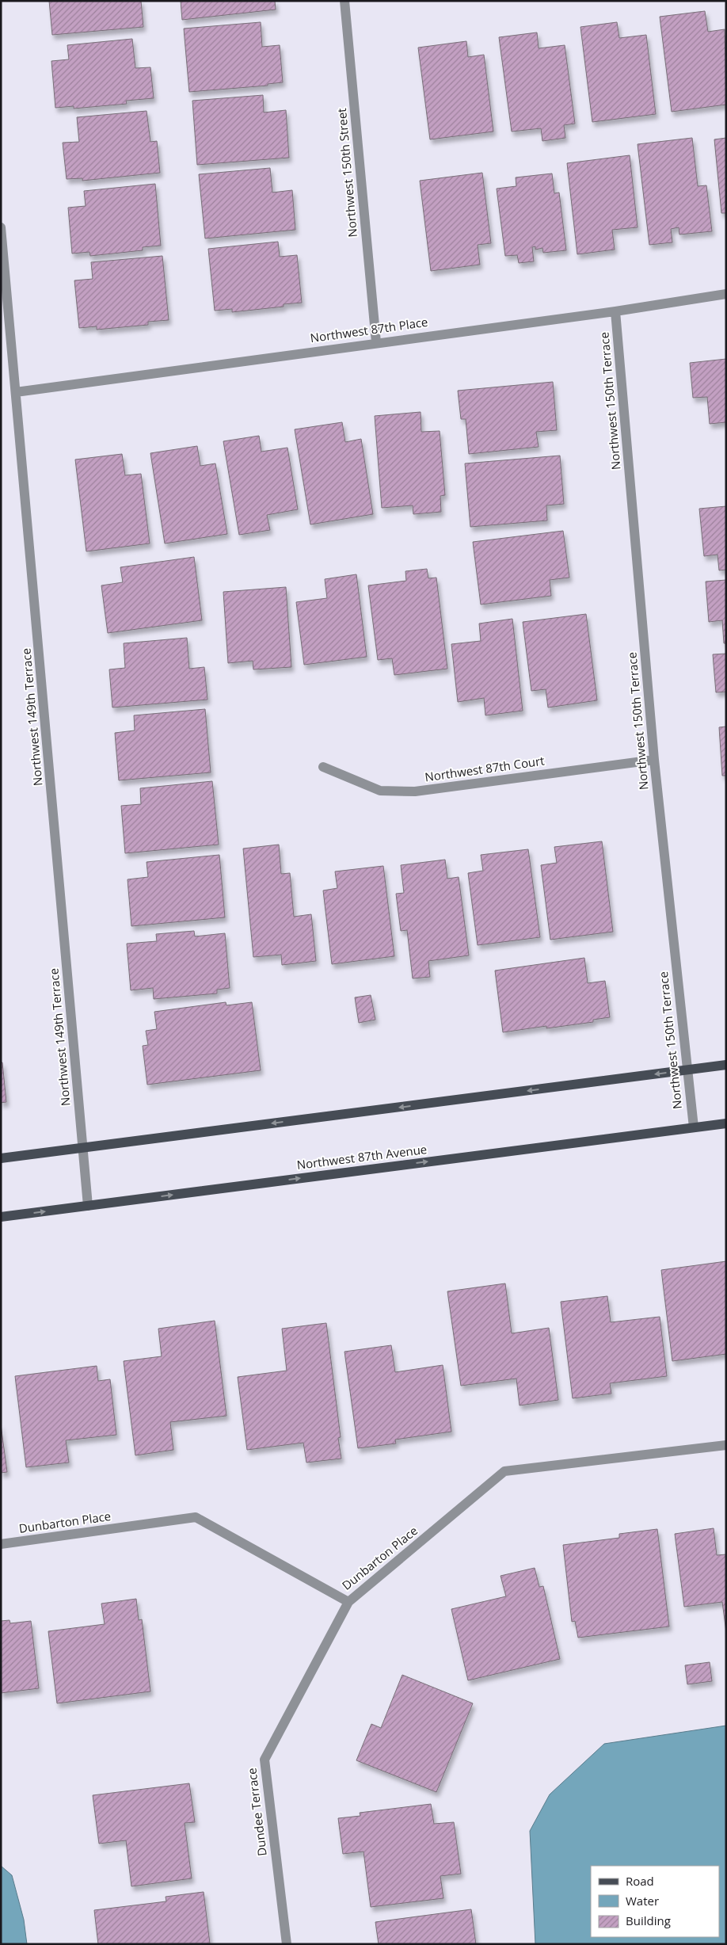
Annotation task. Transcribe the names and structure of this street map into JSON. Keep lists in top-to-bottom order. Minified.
{"streets":{"main road":["Northwest 87th Avenue"],"street":["Northwest 150th Street","Northwest 87th Place","Northwest 150th Terrace","Northwest 149th Terrace","Northwest 87th Court","Dunbarton Place","Dundee Terrace"]},"crossings":[["Northwest 150th Street","Northwest 87th Place"],["Northwest 87th Place","Northwest 150th Terrace"],["Northwest 87th Place","Northwest 149th Terrace"],["Northwest 150th Terrace","Northwest 87th Court"],["Northwest 150th Terrace","Northwest 87th Avenue"],["Northwest 149th Terrace","Northwest 87th Avenue"],["Dunbarton Place","Dundee Terrace"]],"legend":["Road","Water","Building"]}
